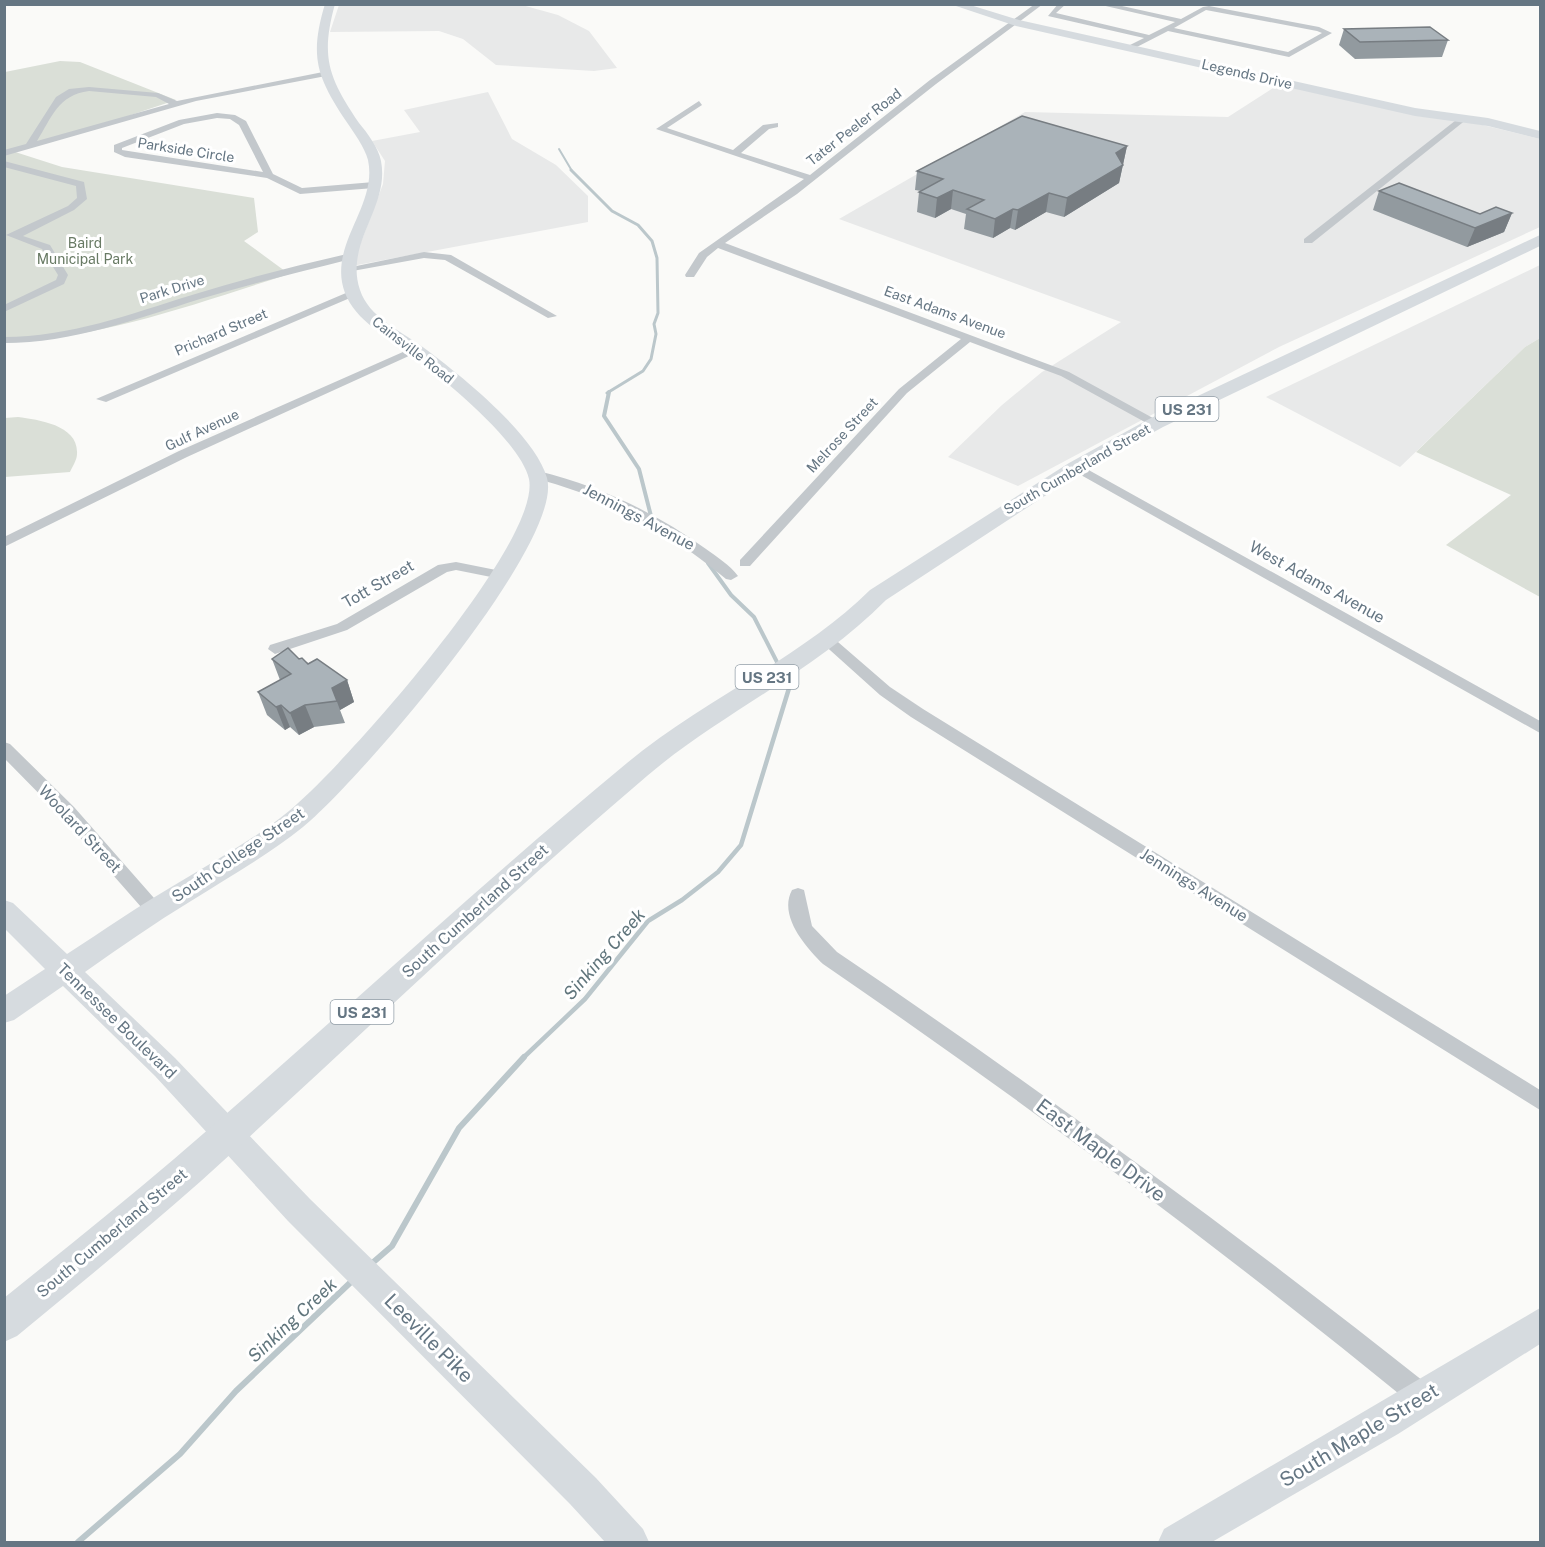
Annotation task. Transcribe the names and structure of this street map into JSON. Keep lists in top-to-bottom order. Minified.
{"streets":{"main road":["Legends Drive","Cainsville Road","US 231","South Cumberland Street","South College Street","Tennessee Boulevard","Leeville Pike","South Maple Street"],"street":["Tater Peeler Road","Parkside Circle","Park Drive","East Adams Avenue","Prichard Street","Gulf Avenue","Melrose Street","Jennings Avenue","West Adams Avenue","Tott Street","Woolard Street","East Maple Drive"]},"crossings":[["Legends Drive","Tater Peeler Road"],["Tater Peeler Road","East Adams Avenue"],["Park Drive","Cainsville Road"],["East Adams Avenue","Melrose Street"],["East Adams Avenue","South Cumberland Street"],["Prichard Street","Cainsville Road"],["Cainsville Road","Gulf Avenue"],["Cainsville Road","Jennings Avenue"],["South Cumberland Street","Jennings Avenue"],["South Cumberland Street","West Adams Avenue"],["South Cumberland Street","Tennessee Boulevard"],["South Cumberland Street","Leeville Pike"],["Tott Street","South College Street"],["Woolard Street","South College Street"],["South College Street","Tennessee Boulevard"],["Tennessee Boulevard","Leeville Pike"],["East Maple Drive","South Maple Street"]],"water":["Sinking Creek"],"parks":["Baird Municipal Park"]}
